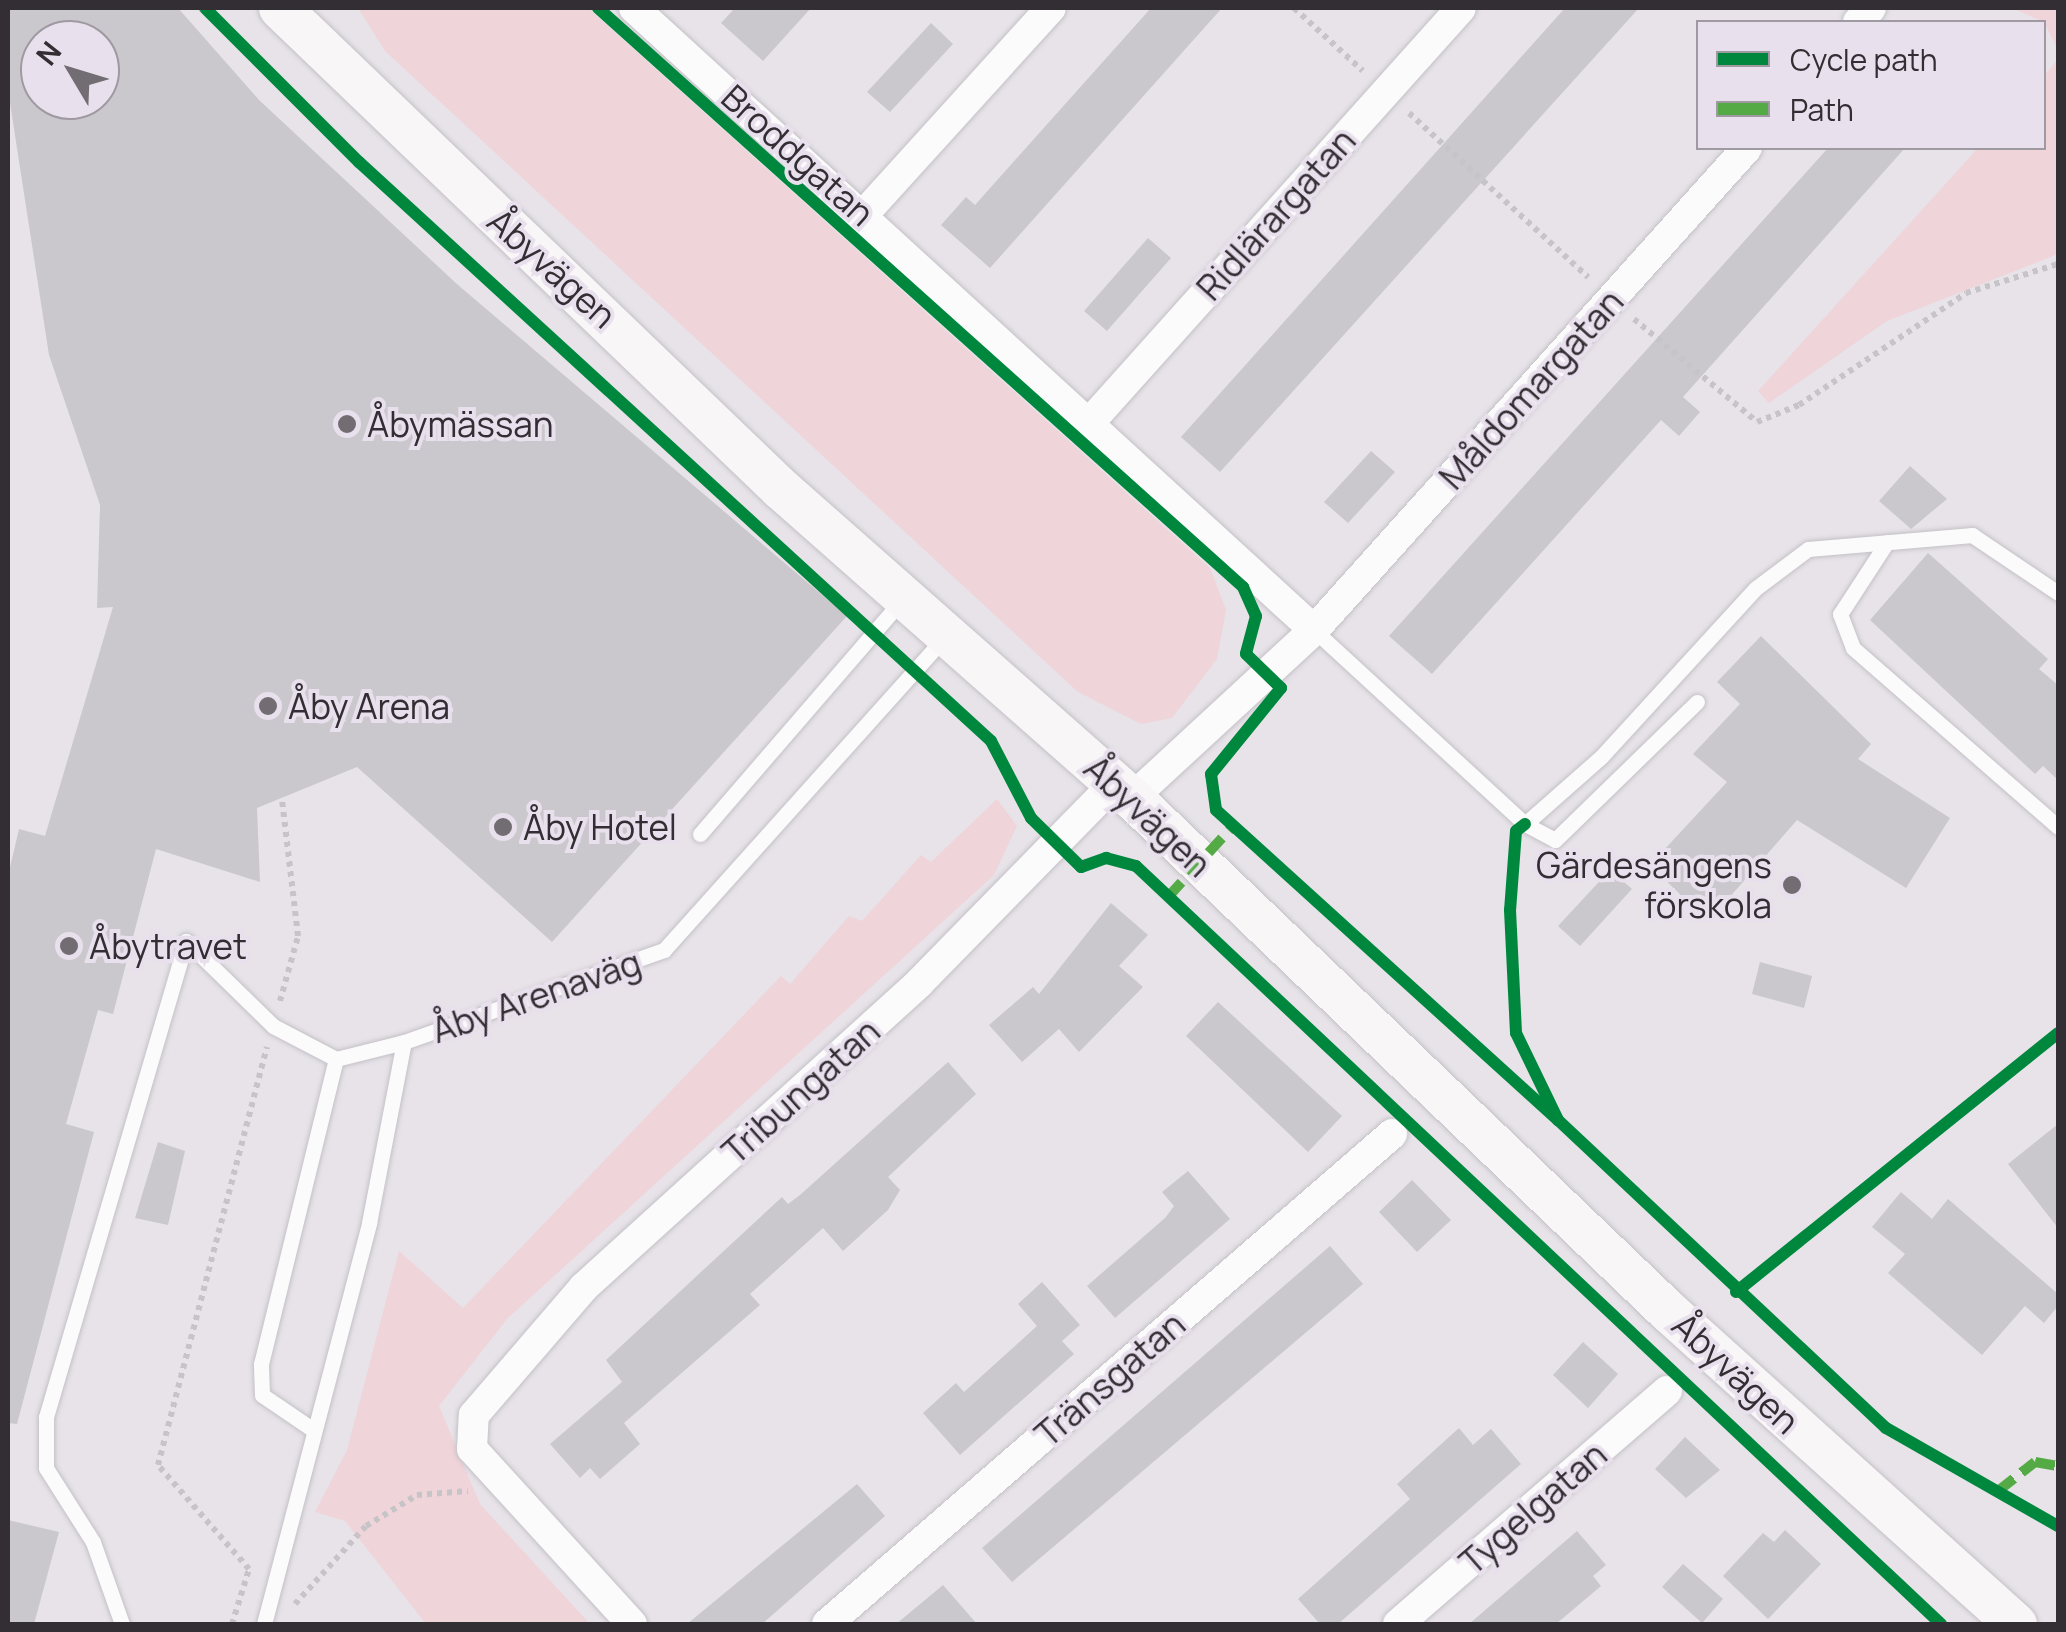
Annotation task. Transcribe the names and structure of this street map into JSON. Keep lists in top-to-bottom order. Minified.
{"streets":{"street":["Broddgatan","Ridlärargatan","Åbyvägen","Måldomargatan","Tribungatan","Tränsgatan","Tygelgatan"],"lane":["Åby Arenaväg"]},"crossings":[["Broddgatan","Ridlärargatan"],["Broddgatan","Måldomargatan"],["Åbyvägen","Måldomargatan"],["Åbyvägen","Åby Arenaväg"],["Åbyvägen","Tribungatan"],["Måldomargatan","Tribungatan"]],"places":["Åbymässan","Åby Arena","Åby Hotel","Gärdesängens förskola","Åbytravet"],"legend":["Cycle path","Path"],"north":"top left"}
